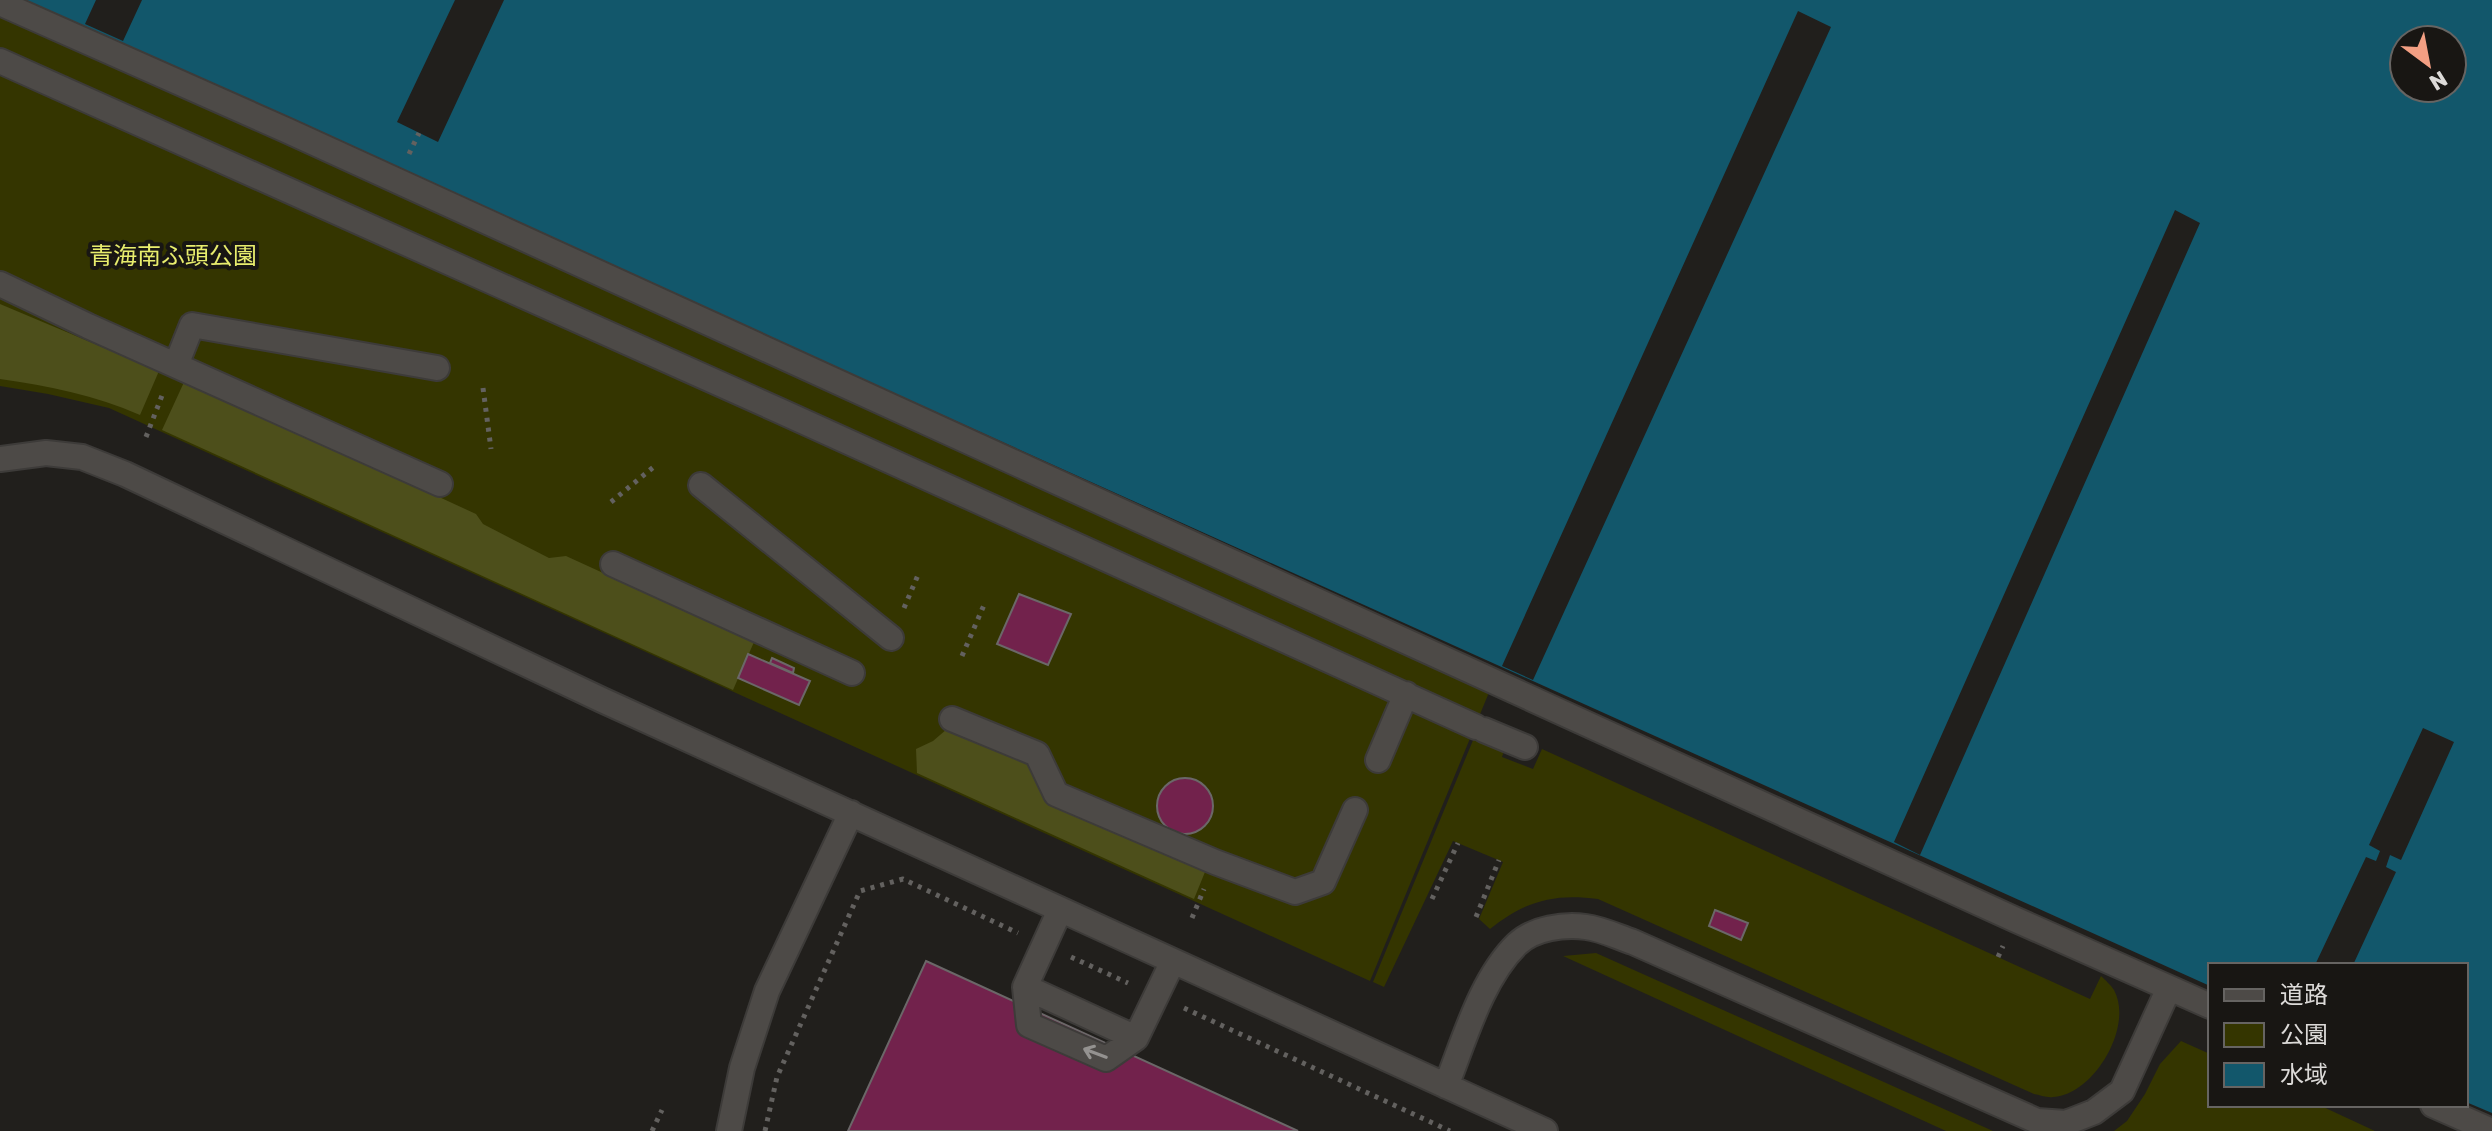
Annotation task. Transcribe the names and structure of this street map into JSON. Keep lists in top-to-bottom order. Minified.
{"parks":["青海南ふ頭公園"],"legend":["道路","公園","水域"],"north":"bottom right"}
